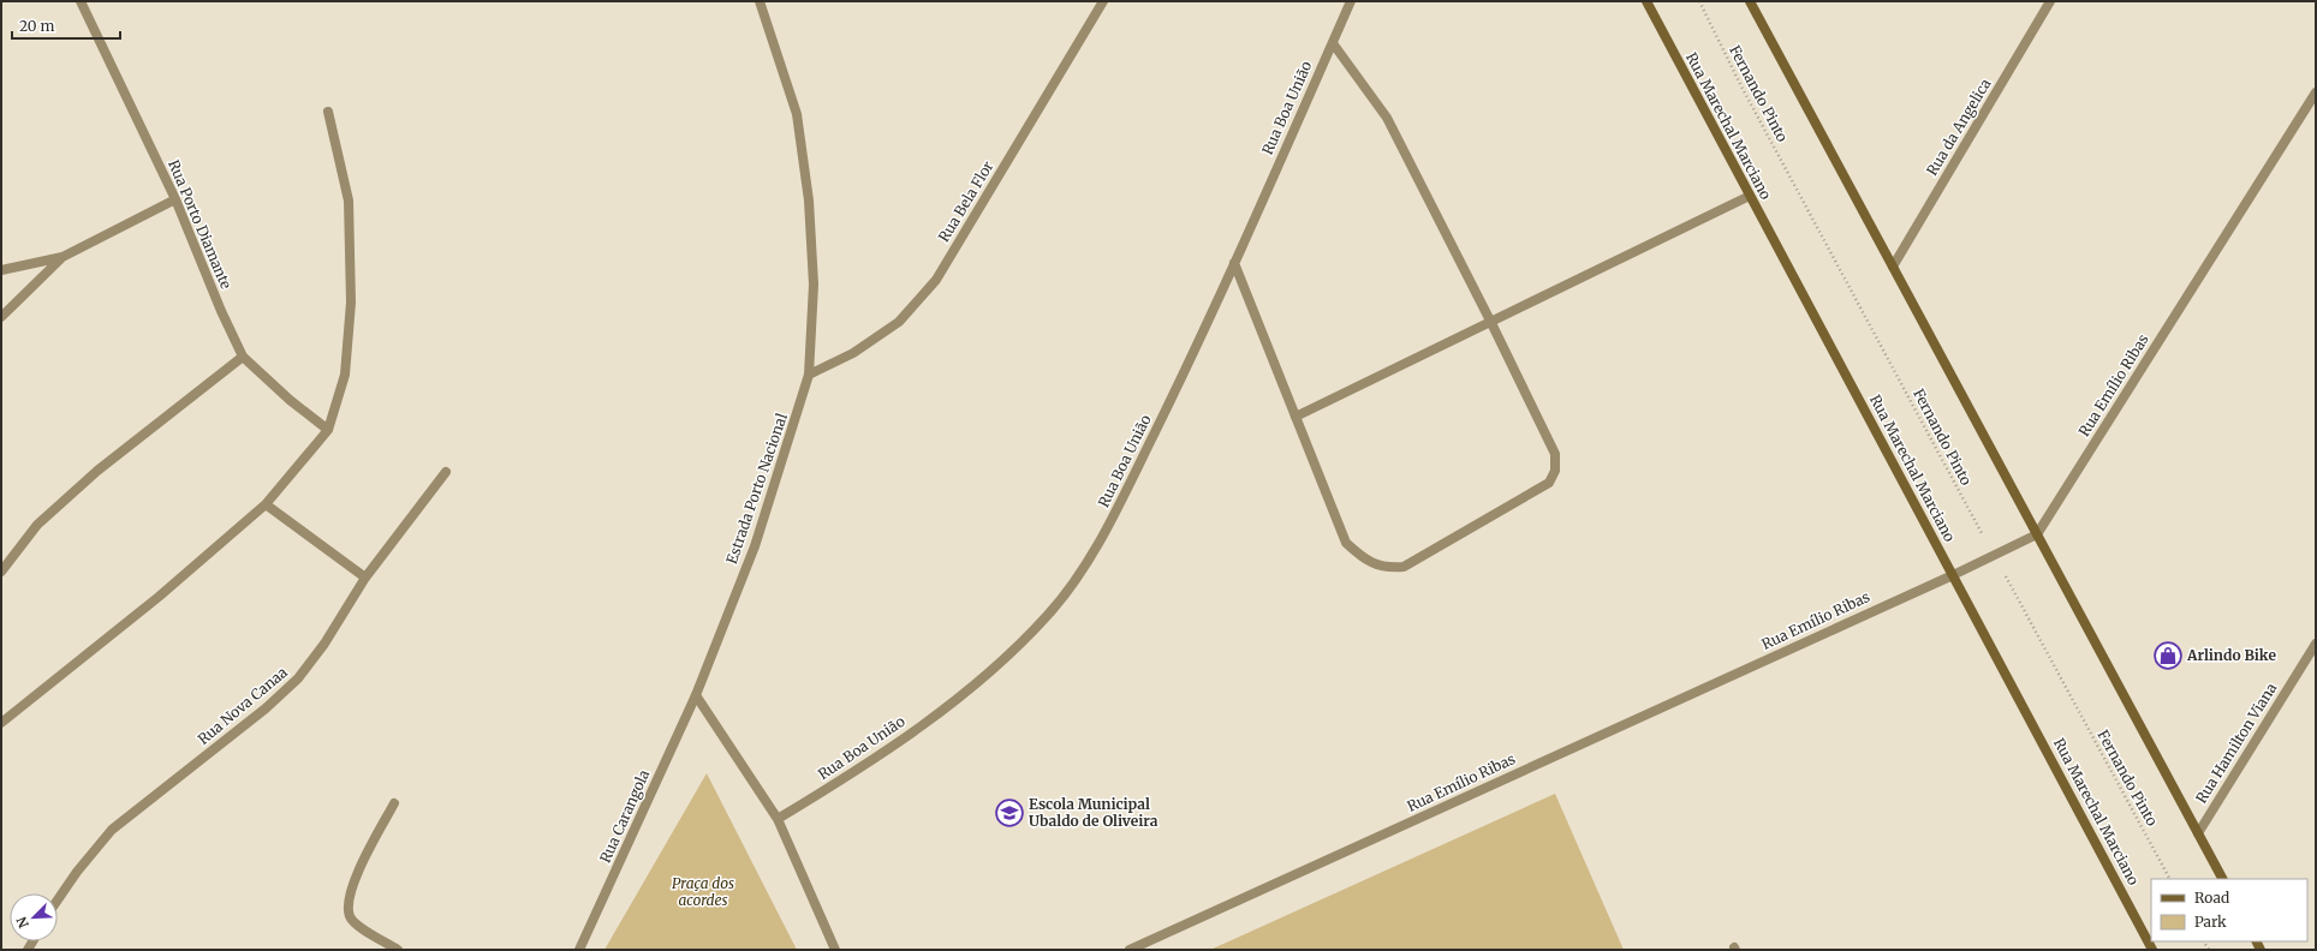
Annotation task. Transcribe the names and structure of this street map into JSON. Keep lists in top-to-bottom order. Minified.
{"streets":{"main road":["Rua Marechal Marciano"],"street":["Rua Boa União","Rua da Angelica","Rua Bela Flor","Rua Porto Diamante","Rua Emílio Ribas","Estrada Porto Nacional","Rua Nova Canaa","Rua Hamilton Viana","Rua Carangola"],"path":["Fernando Pinto"]},"crossings":[["Fernando Pinto","Rua Emílio Ribas"],["Rua Marechal Marciano","Rua Emílio Ribas"],["Rua Bela Flor","Estrada Porto Nacional"],["Estrada Porto Nacional","Rua Carangola"]],"parks":["Praça dos acordes"],"places":{"shop":["Arlindo Bike"],"school or university":["Escola Municipal Ubaldo de Oliveira"]},"legend":["Road","Park"],"scale_bar":"20 m","north":"bottom left"}
